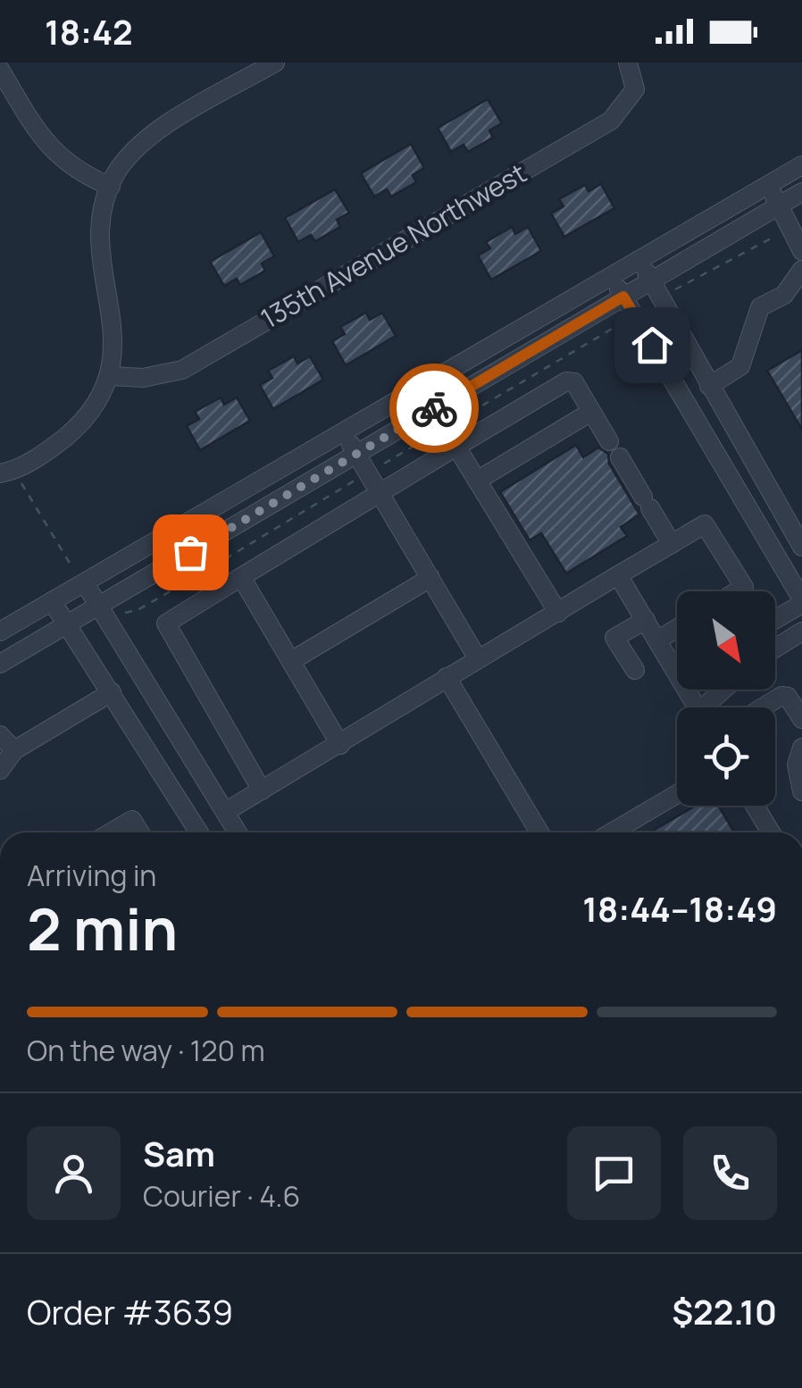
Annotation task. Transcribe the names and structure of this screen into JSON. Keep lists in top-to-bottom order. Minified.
{"streets":{"street":["135th Avenue Northwest"]},"north":"bottom right","page":{"status":"18:42","heading":["2 min","Arriving in","18:44–18:49"],"panel":["Sam","Courier · 4.6","Order #3639","$22.10"],"bar":"On the way · 120 m"}}
